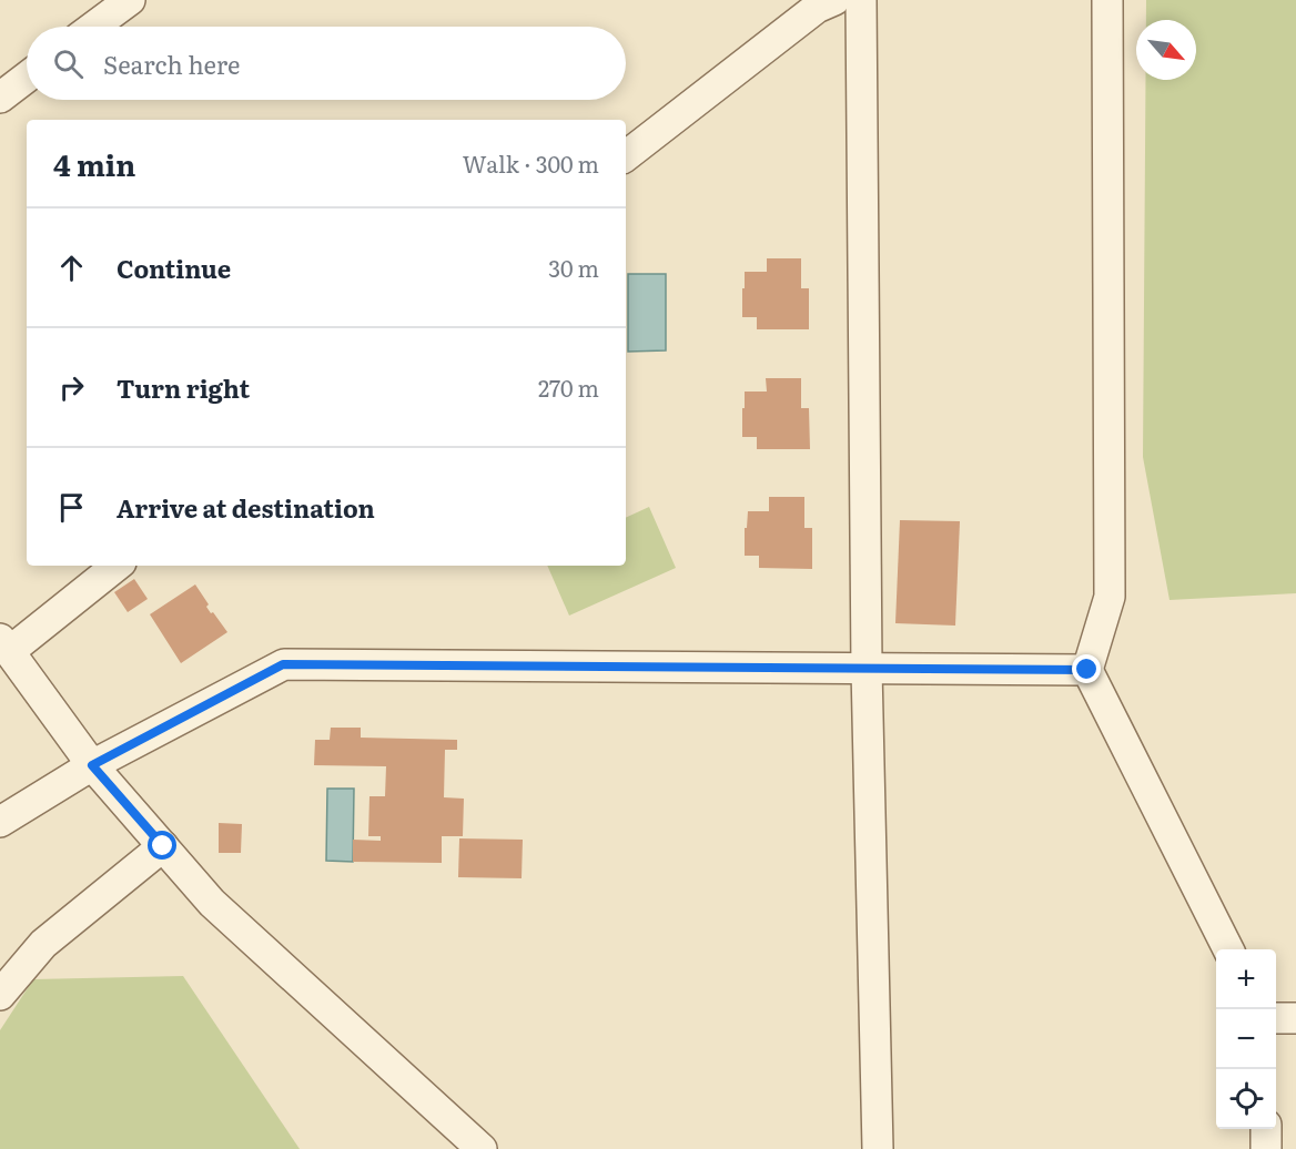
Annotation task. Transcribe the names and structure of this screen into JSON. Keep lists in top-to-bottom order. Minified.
{"north":"bottom right","page":{"search":"Search here","heading":["4 min","Walk · 300 m"],"list":[["Continue","30 m"],["Turn right","270 m"],"Arrive at destination"],"map_buttons":["+","−"]}}
